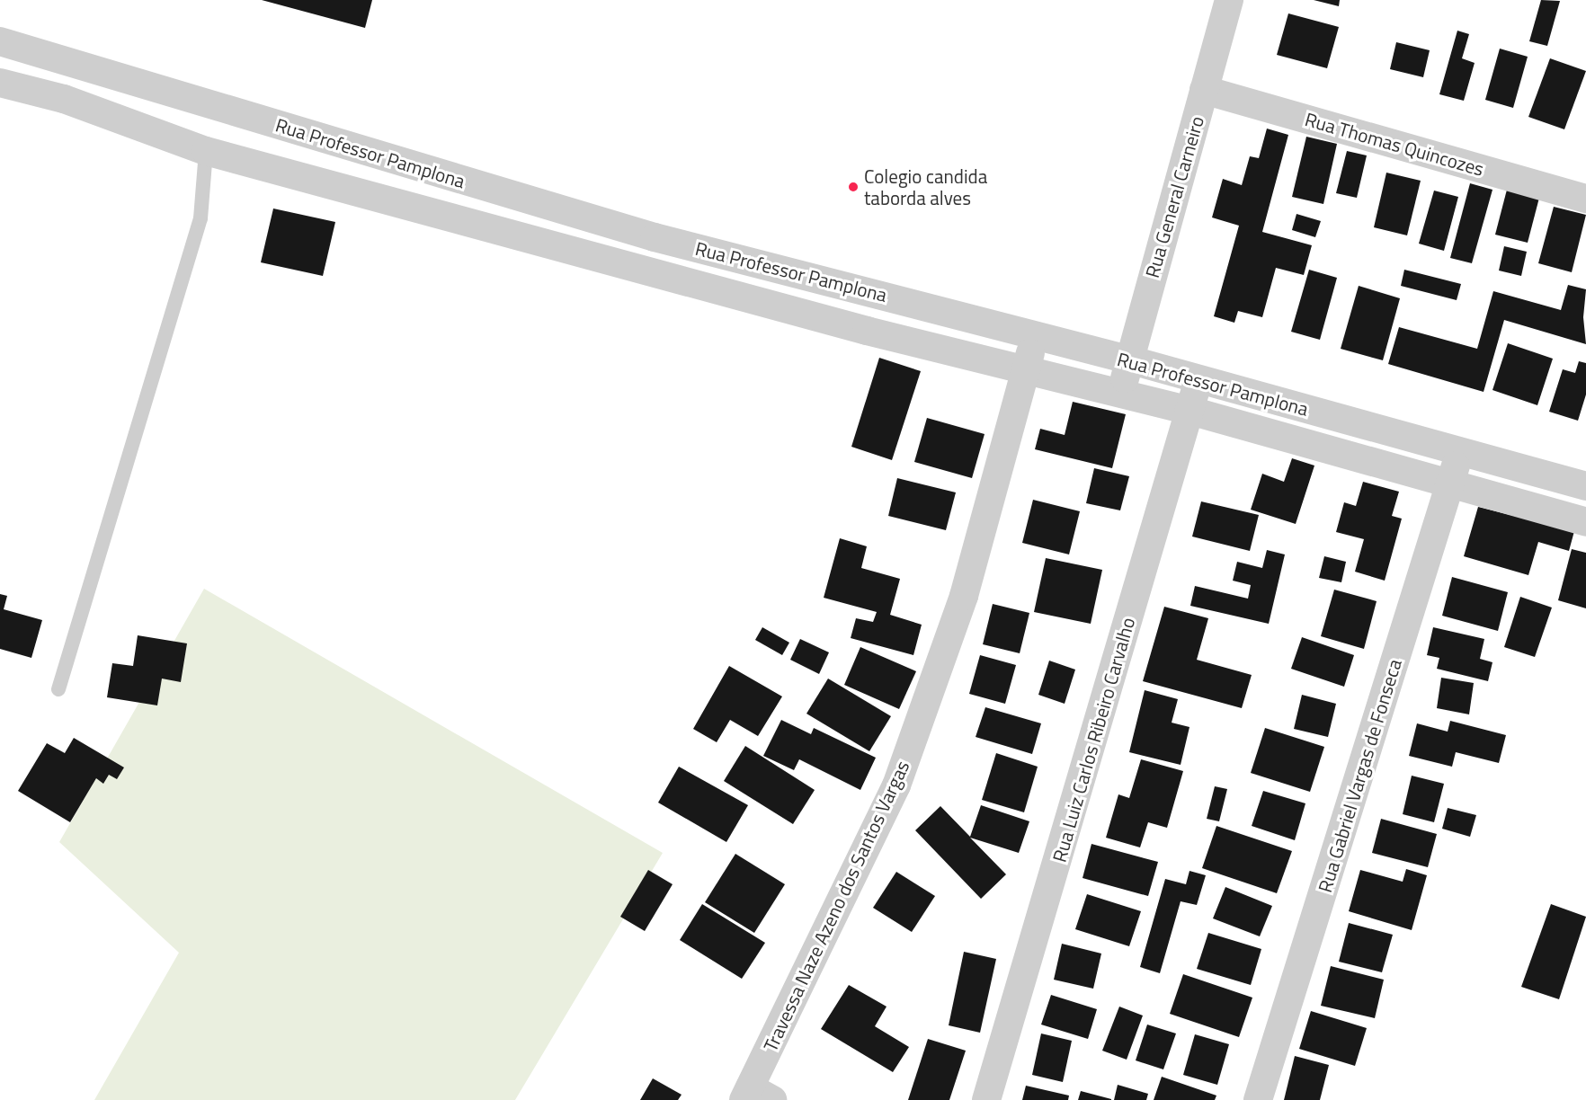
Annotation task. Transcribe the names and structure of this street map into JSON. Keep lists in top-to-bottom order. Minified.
{"streets":{"street":["Rua Thomas Quincozes","Rua Professor Pamplona","Rua General Carneiro","Rua Luiz Carlos Ribeiro Carvalho","Rua Gabriel Vargas de Fonseca","Travessa Naze Azeno dos Santos Vargas"]},"crossings":[["Rua Thomas Quincozes","Rua General Carneiro"],["Rua Professor Pamplona","Rua General Carneiro"],["Rua Professor Pamplona","Rua Luiz Carlos Ribeiro Carvalho"],["Rua Professor Pamplona","Rua Gabriel Vargas de Fonseca"],["Rua Professor Pamplona","Travessa Naze Azeno dos Santos Vargas"]],"places":["Colegio candida taborda alves"]}
